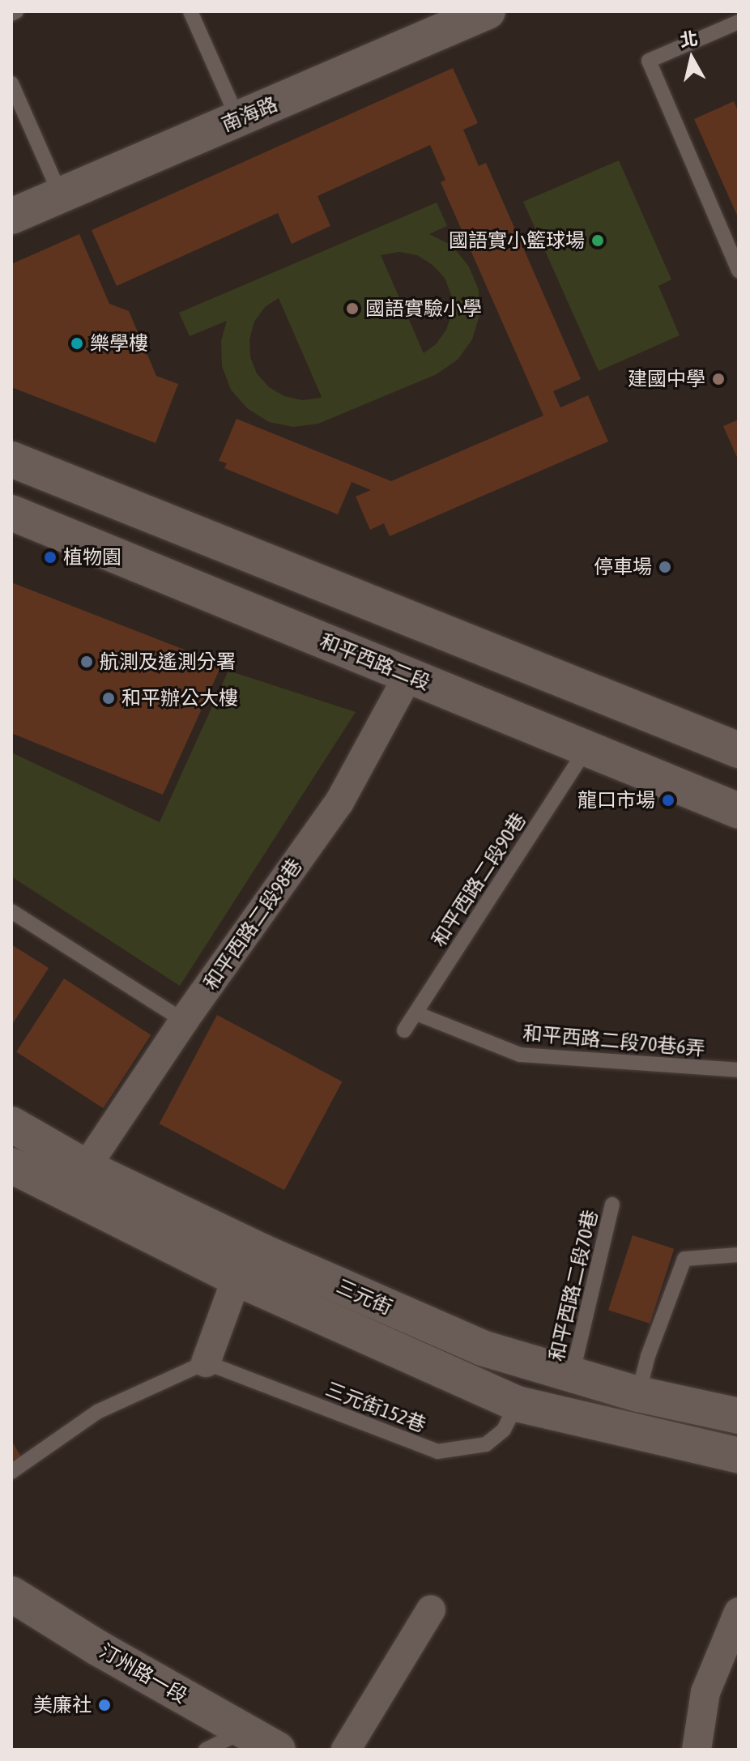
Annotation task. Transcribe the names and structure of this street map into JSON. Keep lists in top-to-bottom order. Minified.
{"streets":{"street":["南海路","和平西路二段","和平西路二段98巷","三元街","汀州路一段"],"lane":["和平西路二段90巷","和平西路二段70巷6弄","和平西路二段70巷","三元街152巷"]},"crossings":[["和平西路二段","和平西路二段90巷"],["和平西路二段","和平西路二段98巷"],["和平西路二段90巷","和平西路二段70巷6弄"],["和平西路二段98巷","三元街"],["和平西路二段70巷","三元街"],["三元街","三元街152巷"]],"places":["國語實小籃球場","國語實驗小學","樂學樓","建國中學","植物園","停車場","航測及遙測分署","和平辦公大樓","龍口市場","美廉社"],"north":"top"}
